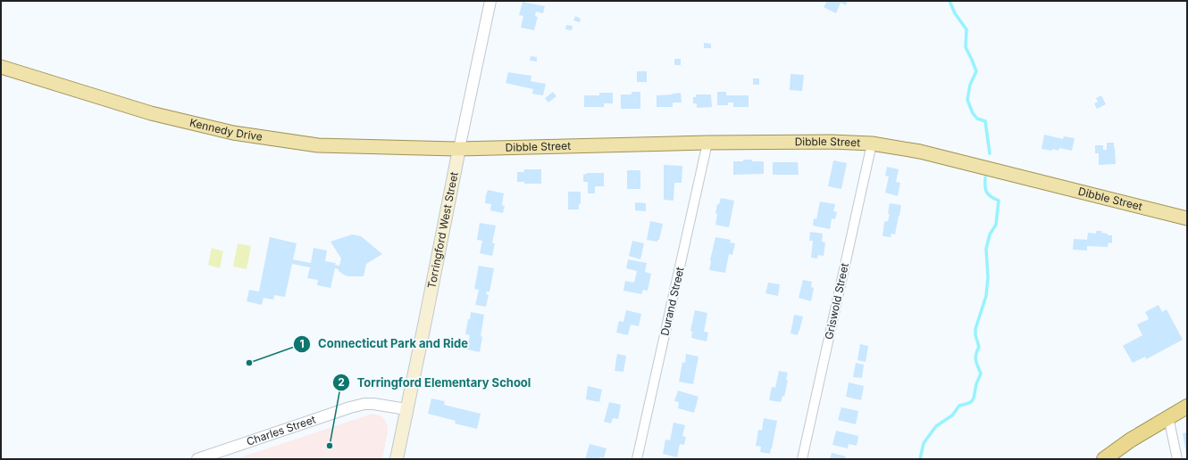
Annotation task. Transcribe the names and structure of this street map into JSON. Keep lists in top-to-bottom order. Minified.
{"streets":{"main road":["Kennedy Drive","Dibble Street","Torringford West Street"],"street":["Durand Street","Griswold Street","Charles Street"]},"crossings":[["Kennedy Drive","Dibble Street"],["Kennedy Drive","Torringford West Street"],["Dibble Street","Torringford West Street"],["Dibble Street","Durand Street"],["Dibble Street","Griswold Street"],["Torringford West Street","Charles Street"]],"places":["Connecticut Park and Ride","Torringford Elementary School"]}
